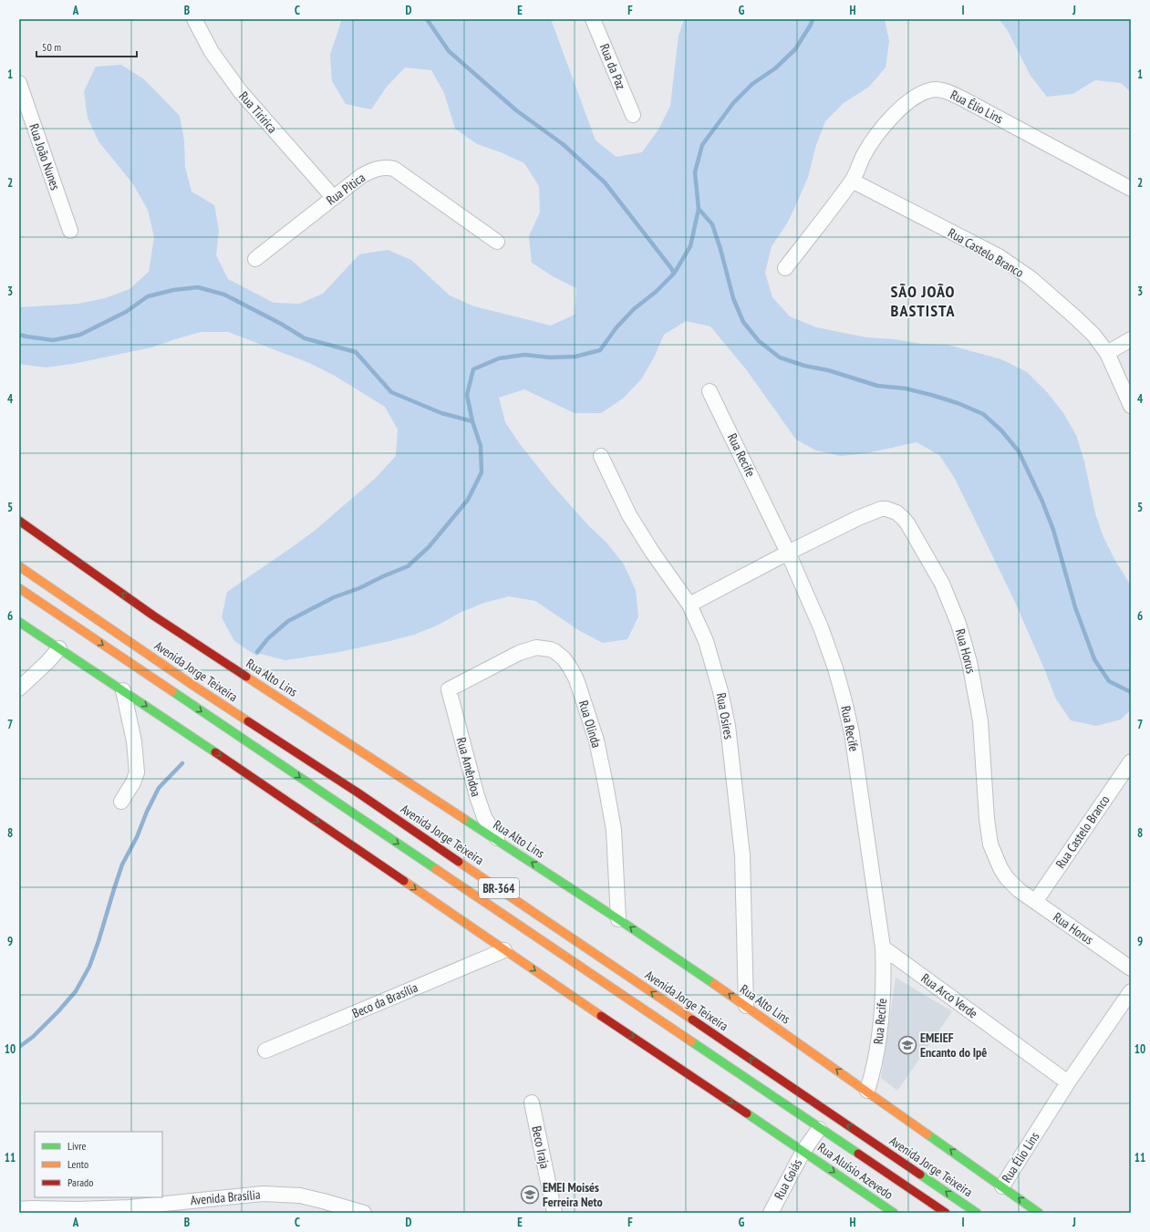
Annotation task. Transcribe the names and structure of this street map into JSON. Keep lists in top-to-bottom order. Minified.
{"streets":{"main road":["Rua Élio Lins","Avenida Jorge Teixeira","Rua Alto Lins","BR-364","Rua Aluísio Azevedo"],"street":["Rua da Paz","Rua Tiririca","Rua João Nunes","Rua Pitica","Rua Castelo Branco","Rua Recife","Rua Horus","Rua Osires","Rua Olinda","Rua Amêndoa","Rua Arco Verde","Beco da Brasília","Beco Iraja","Rua Goiás","Avenida Brasília"]},"crossings":[["Rua Élio Lins","Rua Castelo Branco"],["Rua Élio Lins","Rua Recife"],["Rua Élio Lins","Rua Alto Lins"],["Rua Élio Lins","Rua Arco Verde"],["Rua Tiririca","Rua Pitica"],["Rua Castelo Branco","Rua Horus"],["Rua Recife","Rua Horus"],["Rua Recife","Rua Alto Lins"],["Rua Recife","Rua Arco Verde"],["Rua Horus","Rua Osires"],["Rua Alto Lins","Rua Osires"],["Rua Alto Lins","Rua Olinda"],["Rua Alto Lins","Rua Amêndoa"],["Rua Olinda","Rua Amêndoa"],["BR-364","Rua Goiás"],["Beco da Brasília","Rua Aluísio Azevedo"],["Rua Aluísio Azevedo","Rua Goiás"]],"districts":["SÃO JOÃO BASTISTA"],"places":{"school or university":["EMEIEF Encanto do Ipê","EMEI Moisés Ferreira Neto"]},"legend":["Livre","Lento","Parado"],"scale_bar":"50 m","grid":{"columns":["A","B","C","D","E","F","G","H","I","J"],"rows":["1","2","3","4","5","6","7","8","9","10","11"]}}
